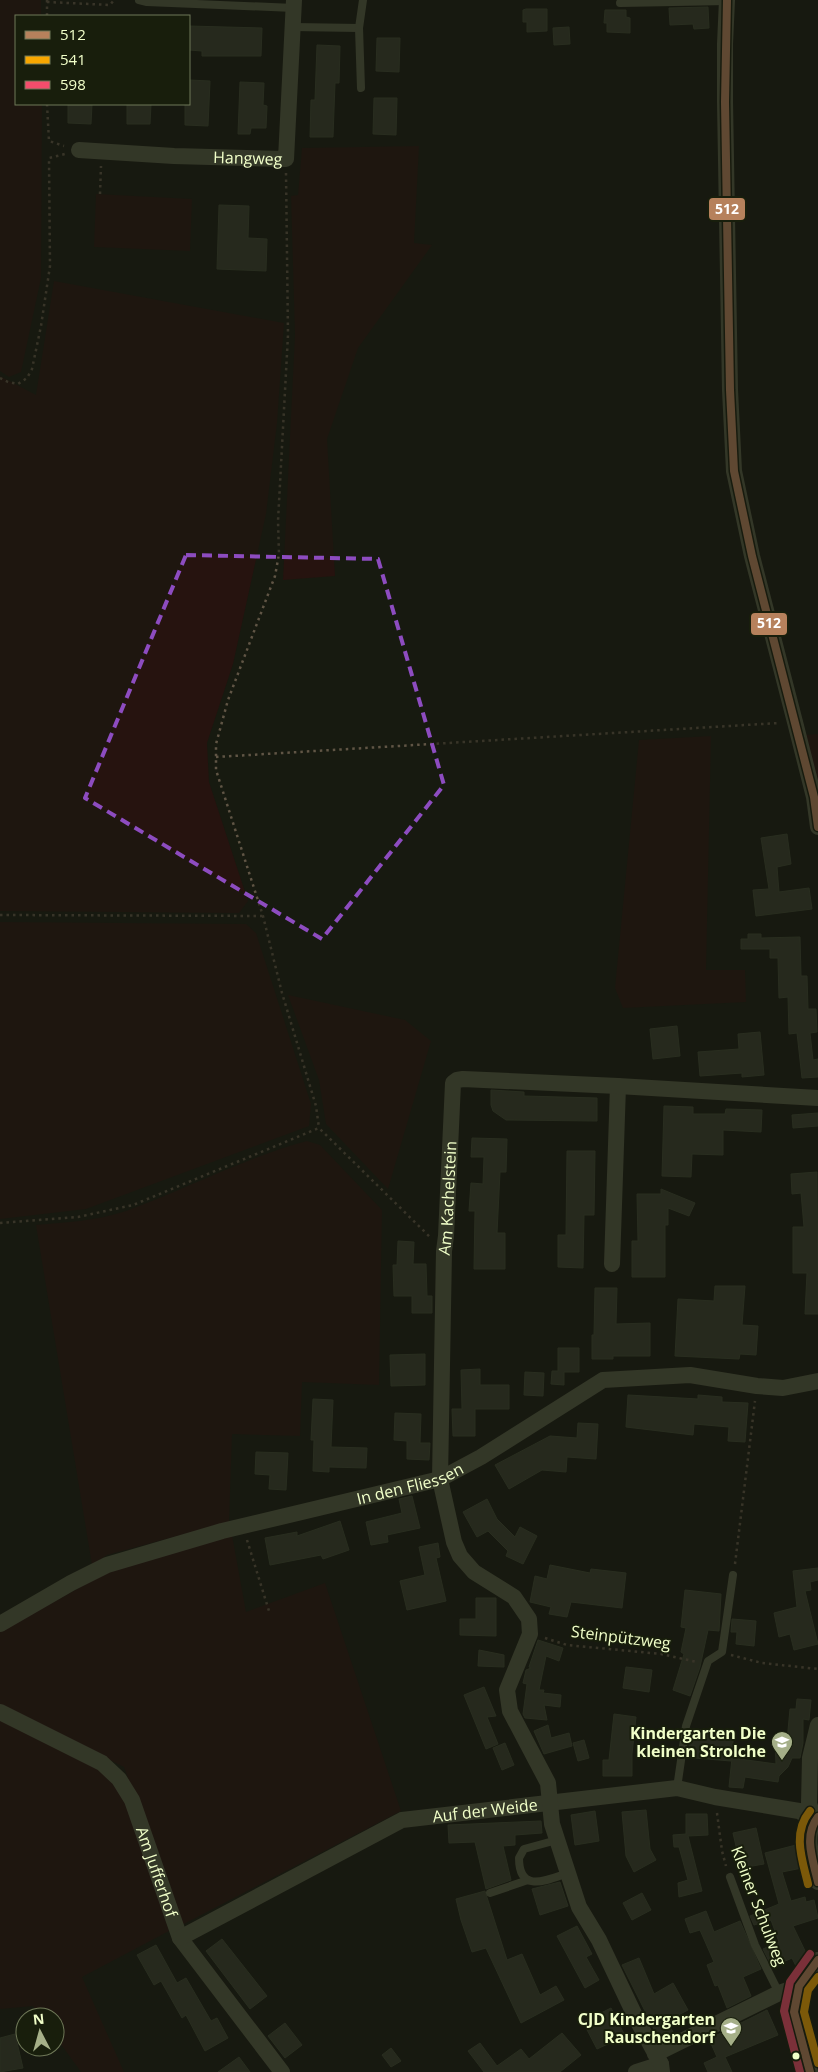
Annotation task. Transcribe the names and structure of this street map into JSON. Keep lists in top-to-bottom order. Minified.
{"streets":{"street":["Hangweg","Am Kachelstein","In den Fliessen","Auf der Weide","Am Jufferhof"],"lane":["Kleiner Schulweg"],"path":["Steinpützweg"]},"crossings":[["Am Kachelstein","In den Fliessen"],["Am Kachelstein","Steinpützweg"],["Auf der Weide","Am Jufferhof"],["Auf der Weide","Kleiner Schulweg"]],"places":{"school or university":["Kindergarten Die kleinen Strolche","CJD Kindergarten Rauschendorf"]},"lines":["transit line 512","transit line 541","transit line 598"],"legend":["512","541","598"],"north":"top"}
